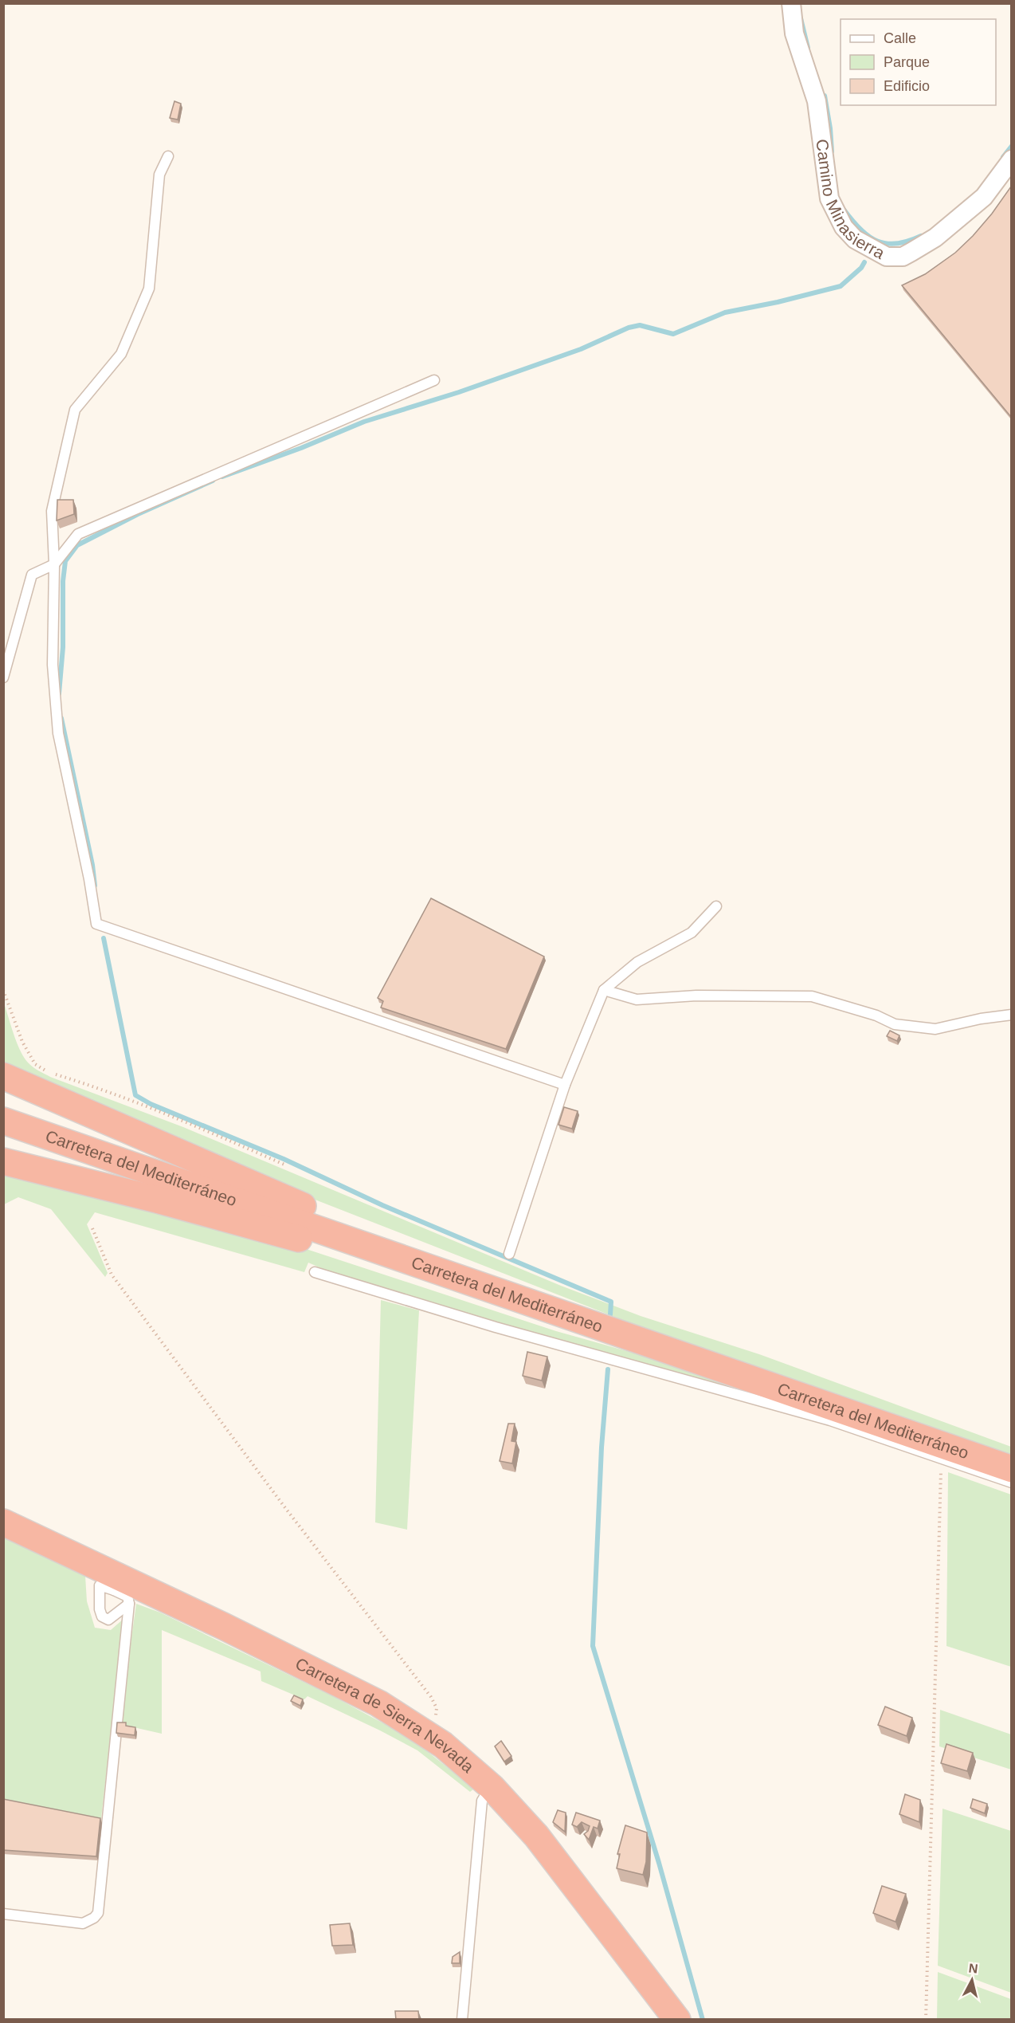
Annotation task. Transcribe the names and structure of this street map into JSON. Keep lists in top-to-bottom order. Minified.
{"streets":{"highway":["Carretera del Mediterráneo","Carretera de Sierra Nevada"],"street":["Camino Minasierra"]},"legend":["Calle","Parque","Edificio"],"north":"top"}
